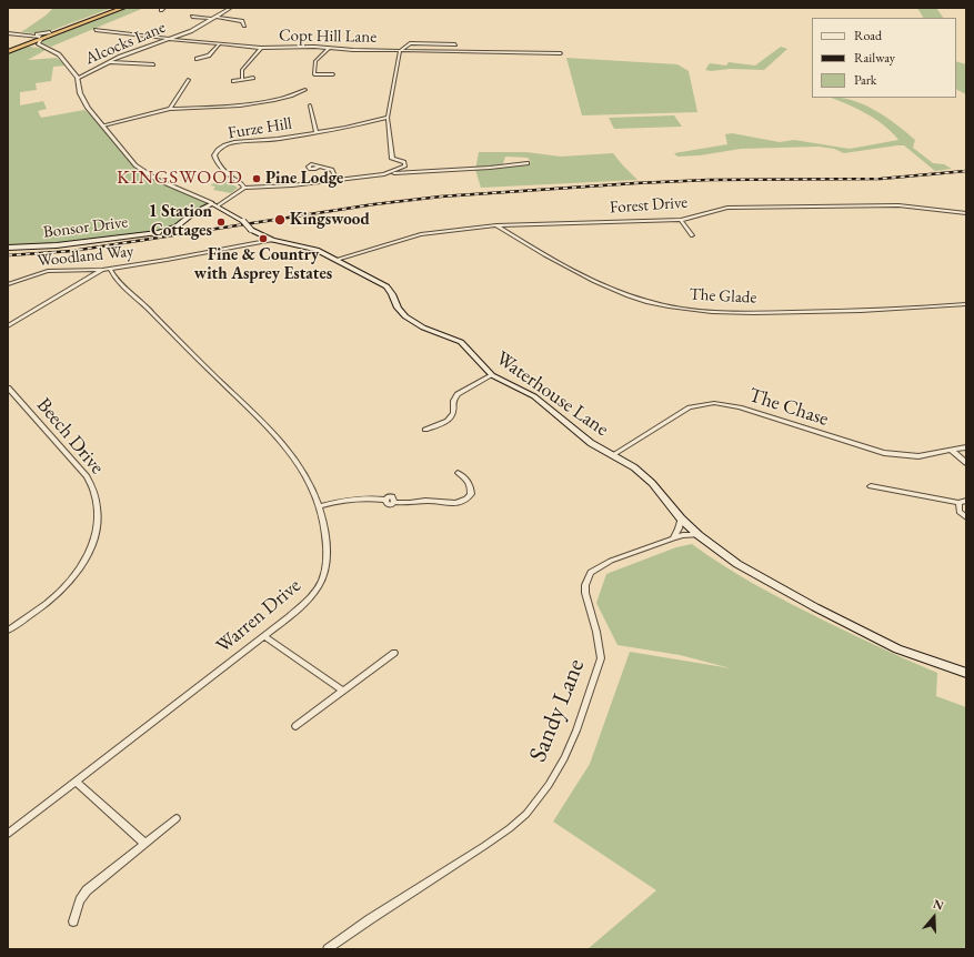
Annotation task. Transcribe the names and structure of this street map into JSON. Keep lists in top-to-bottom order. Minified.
{"streets":{"main road":["Bonsor Drive","Waterhouse Lane"],"street":["Copt Hill Lane","Alcocks Lane","Furze Hill","Forest Drive","Woodland Way","The Glade","The Chase","Beech Drive","Warren Drive","Sandy Lane"]},"crossings":[["Copt Hill Lane","Alcocks Lane"],["Alcocks Lane","Waterhouse Lane"],["Forest Drive","The Glade"],["Forest Drive","Waterhouse Lane"],["Bonsor Drive","Waterhouse Lane"],["Woodland Way","Waterhouse Lane"],["Woodland Way","Warren Drive"],["Waterhouse Lane","The Chase"],["Waterhouse Lane","Sandy Lane"]],"districts":["KINGSWOOD"],"places":["Pine Lodge","Kingswood","1 Station Cottages","Fine & Country with Asprey Estates"],"legend":["Road","Railway","Park"],"north":"top"}
